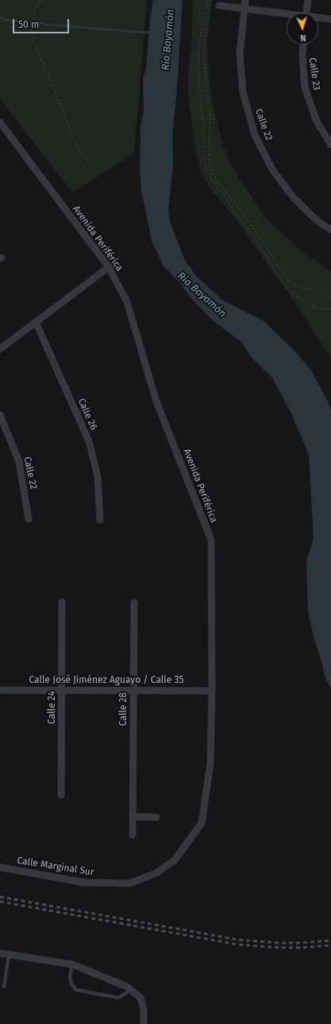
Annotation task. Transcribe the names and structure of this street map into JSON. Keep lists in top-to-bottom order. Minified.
{"streets":{"street":["Calle 23","Calle 22","Avenida Periférica","Calle 26","Calle José Jiménez Aguayo / Calle 35","Calle 24","Calle 28","Calle Marginal Sur"]},"crossings":[["Avenida Periférica","Calle José Jiménez Aguayo / Calle 35"],["Avenida Periférica","Calle Marginal Sur"],["Calle José Jiménez Aguayo / Calle 35","Calle 24"],["Calle José Jiménez Aguayo / Calle 35","Calle 28"]],"water":["Río Bayamón"],"scale_bar":"50 m","north":"bottom"}
